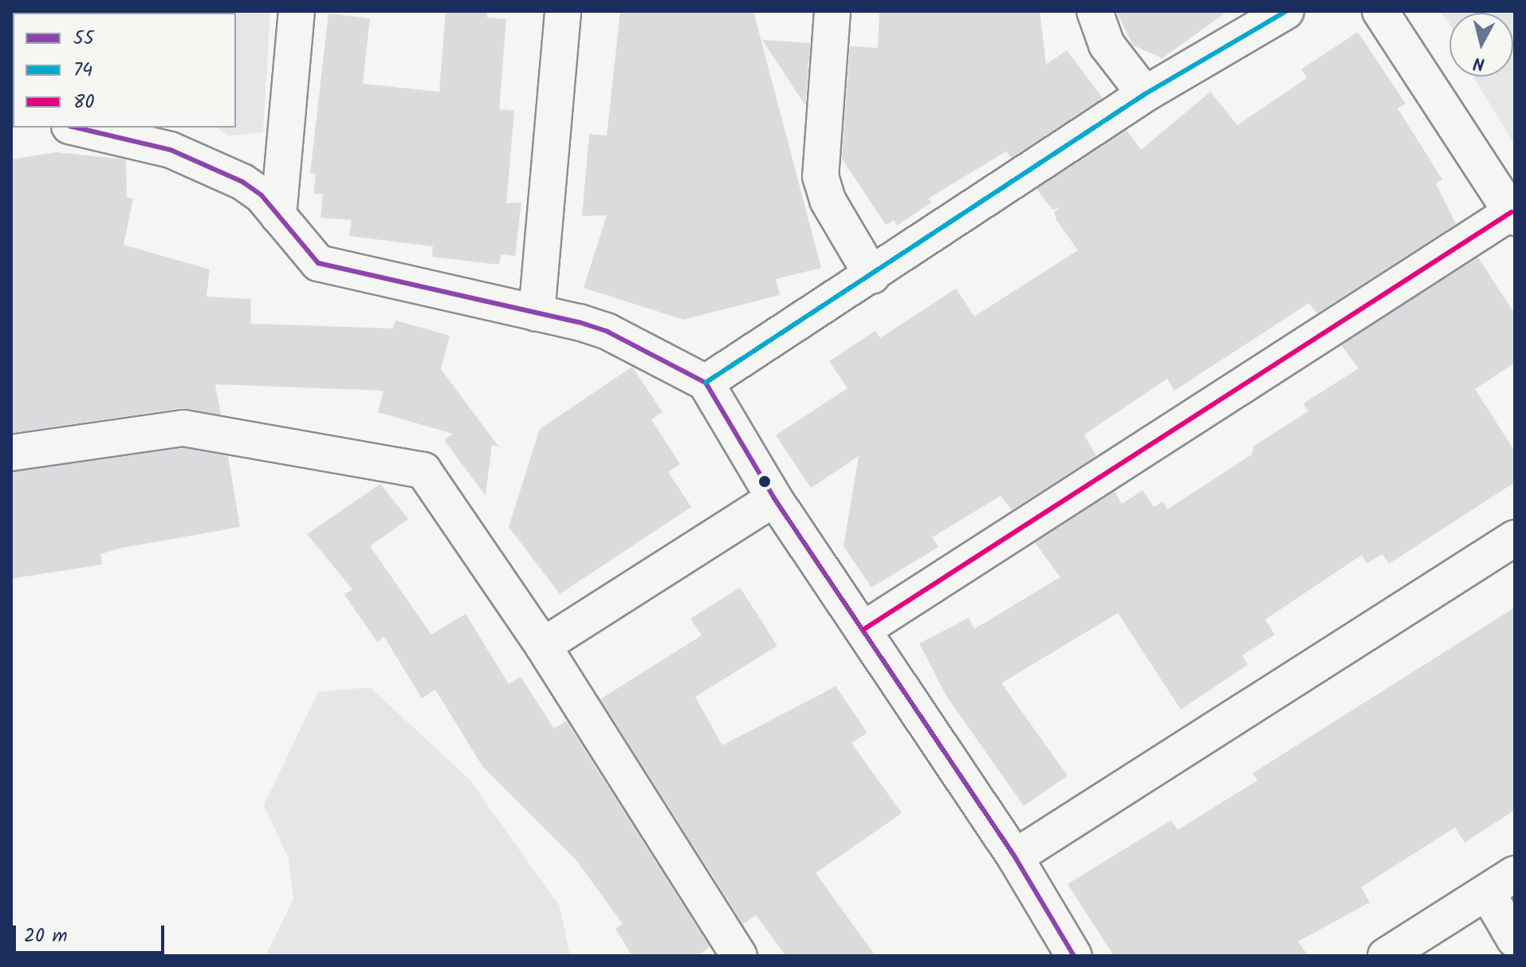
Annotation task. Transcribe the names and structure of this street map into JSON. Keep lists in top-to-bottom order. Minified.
{"lines":["transit line 74","transit line 55","transit line 80"],"legend":["55","74","80"],"scale_bar":"20 m","north":"bottom"}
